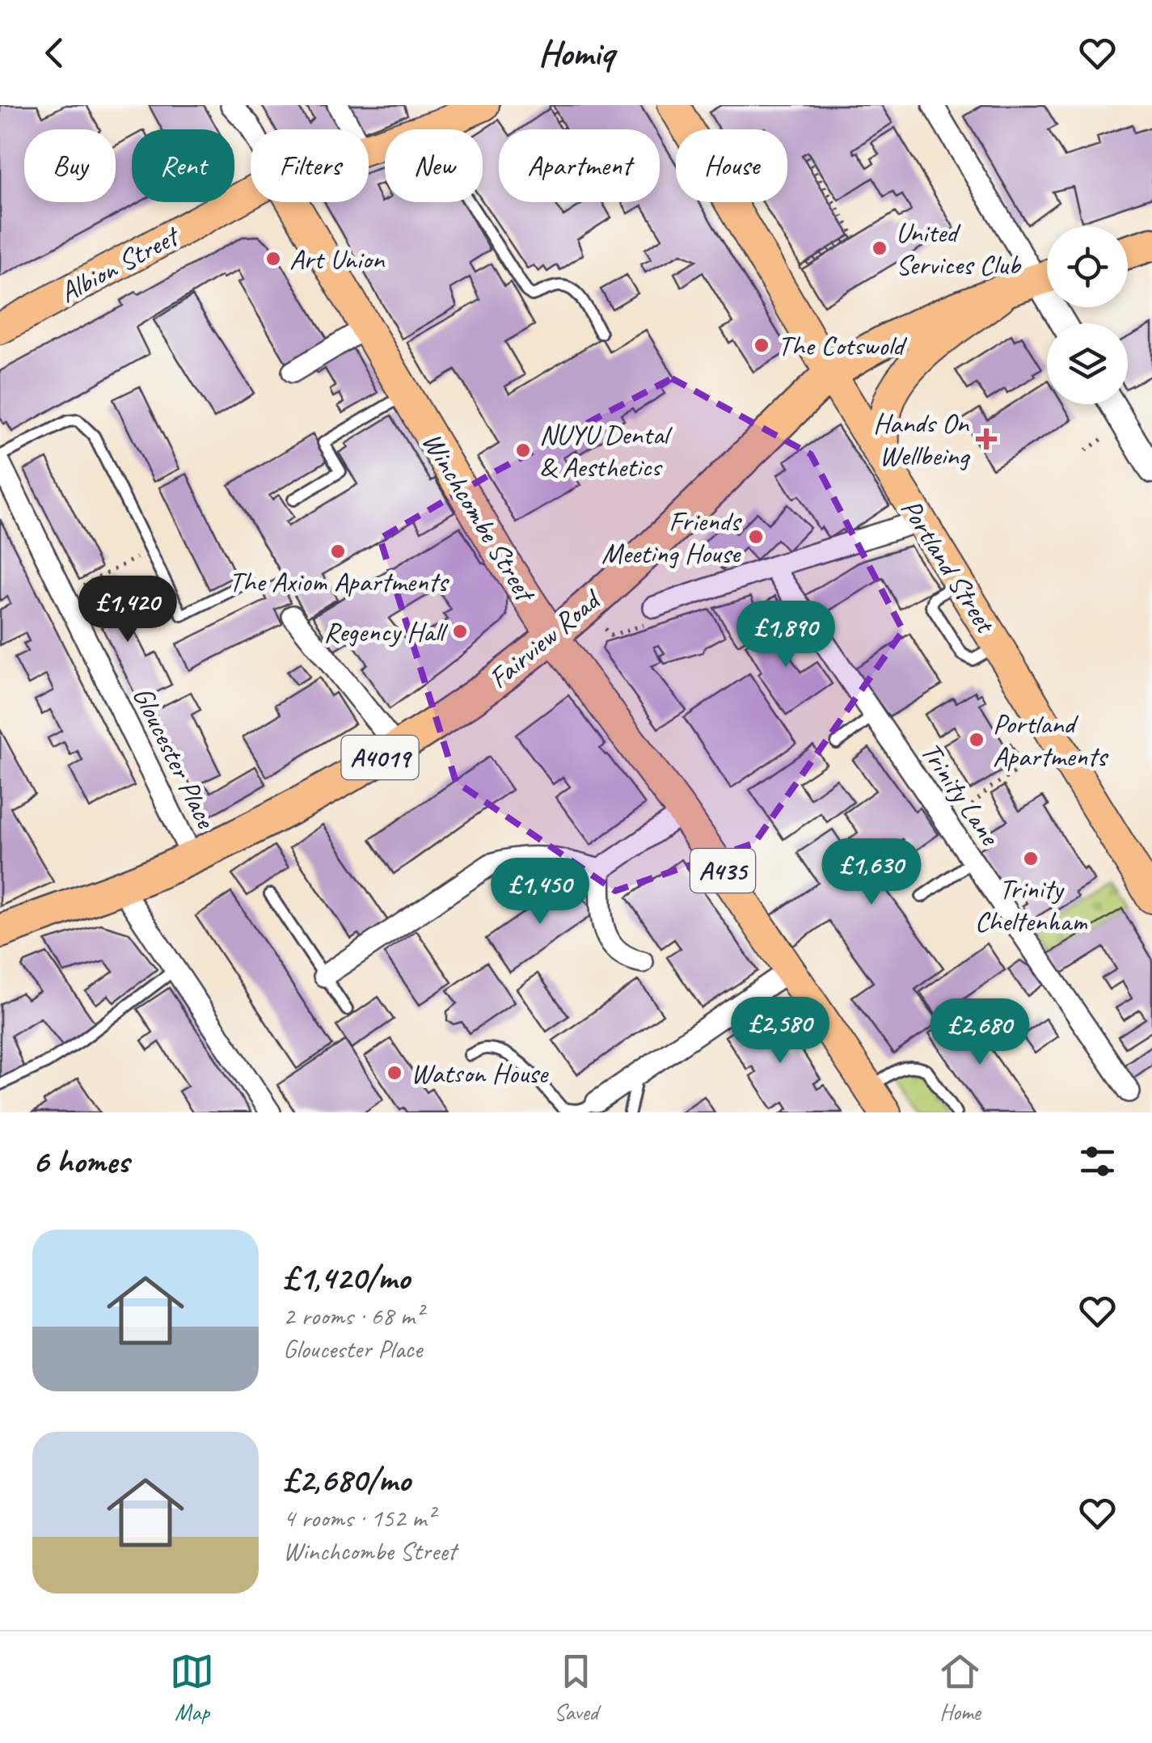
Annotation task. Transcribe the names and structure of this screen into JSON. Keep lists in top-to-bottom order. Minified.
{"streets":{"highway":["Fairview Road","A4019"],"main road":["Albion Street","Winchcombe Street","Portland Street","A435"],"street":["Gloucester Place","Trinity Lane"]},"crossings":[["Winchcombe Street","Fairview Road"],["Portland Street","Fairview Road"],["Fairview Road","Gloucester Place"]],"places":{"other":["United Services Club","Art Union","The Cotswold","NUYU Dental & Aesthetics","Friends Meeting House","The Axiom Apartments","Regency Hall","Portland Apartments","Trinity Cheltenham","Watson House"],"health":["Hands On Wellbeing"]},"page":{"header":"Homiq","chip":["Buy","Rent","Filters","New","Apartment","House"],"price":["£1,420","£1,890","£1,630","£1,450","£2,580","£2,680"],"heading":"6 homes","list":[{"name":"£1,420/mo","note":"2 rooms · 68 m² · Gloucester Place"},{"name":"£2,680/mo","note":"4 rooms · 152 m² · Winchcombe Street"}],"tabs":["Map","Saved","Home"]}}
